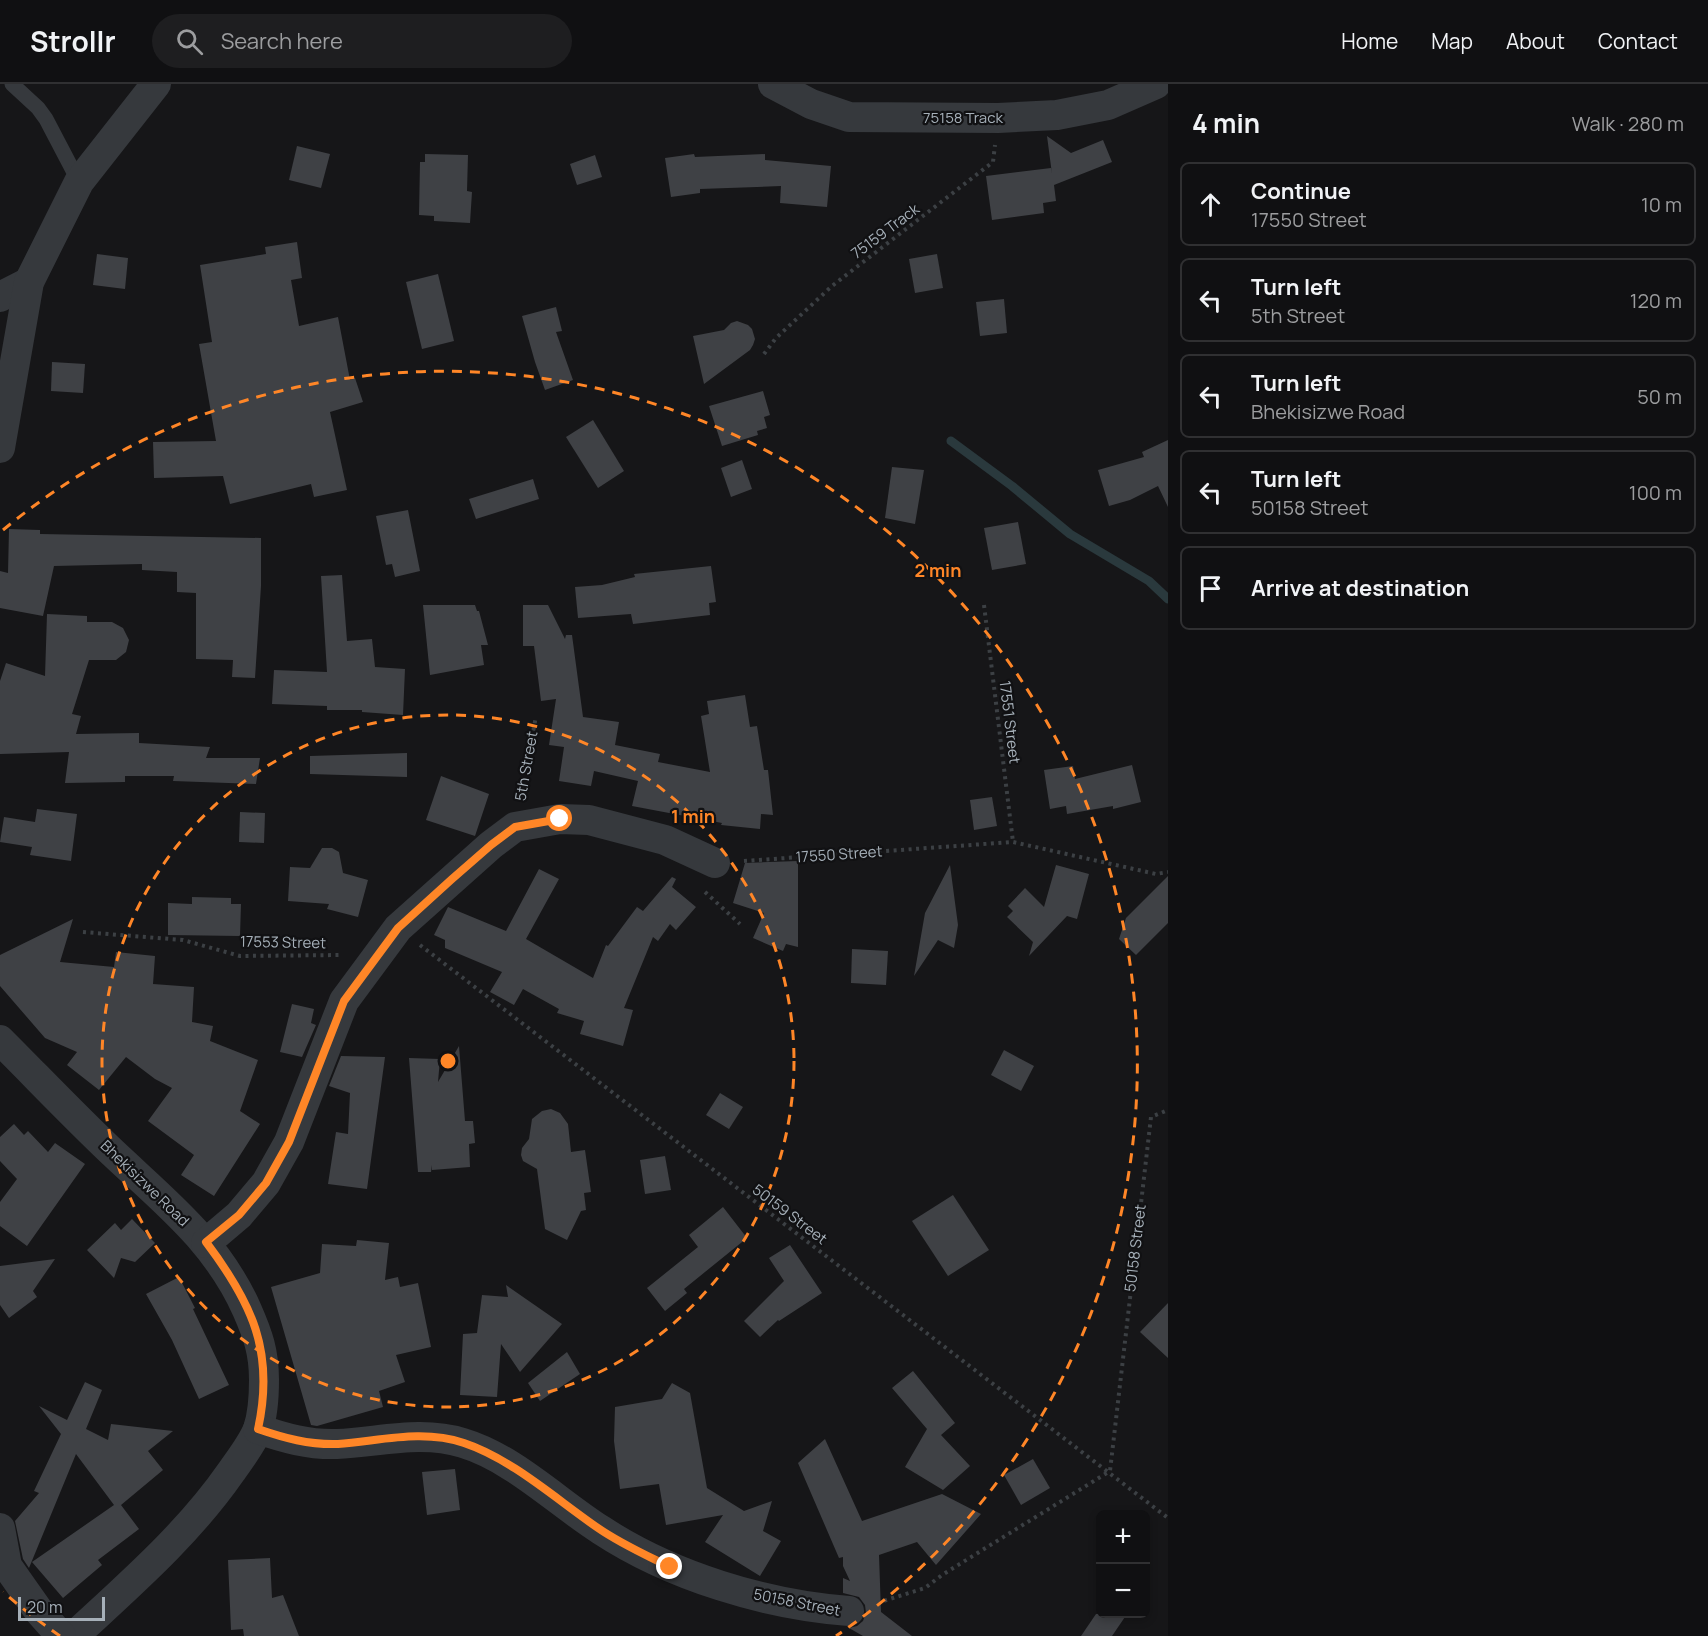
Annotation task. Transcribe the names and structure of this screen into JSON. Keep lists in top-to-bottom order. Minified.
{"streets":{"street":["75158 Track","Bhekisizwe Road","50158 Street"],"path":["75159 Track","17551 Street","5th Street","17550 Street","17553 Street","50159 Street"]},"crossings":[["75158 Track","75159 Track"],["17551 Street","17550 Street"],["Bhekisizwe Road","50158 Street"],["50159 Street","50158 Street"]],"scale_bar":"20 m","page":{"header":"Strollr","search":"Search here","nav":["Home","Map","About","Contact"],"heading":["4 min","Walk · 280 m"],"list":[["Continue","17550 Street","10 m"],["Turn left","5th Street","120 m"],["Turn left","Bhekisizwe Road","50 m"],["Turn left","50158 Street","100 m"],"Arrive at destination"],"map_buttons":["+","−"],"scale":"20 m"},"rings":["2 min","1 min"]}
